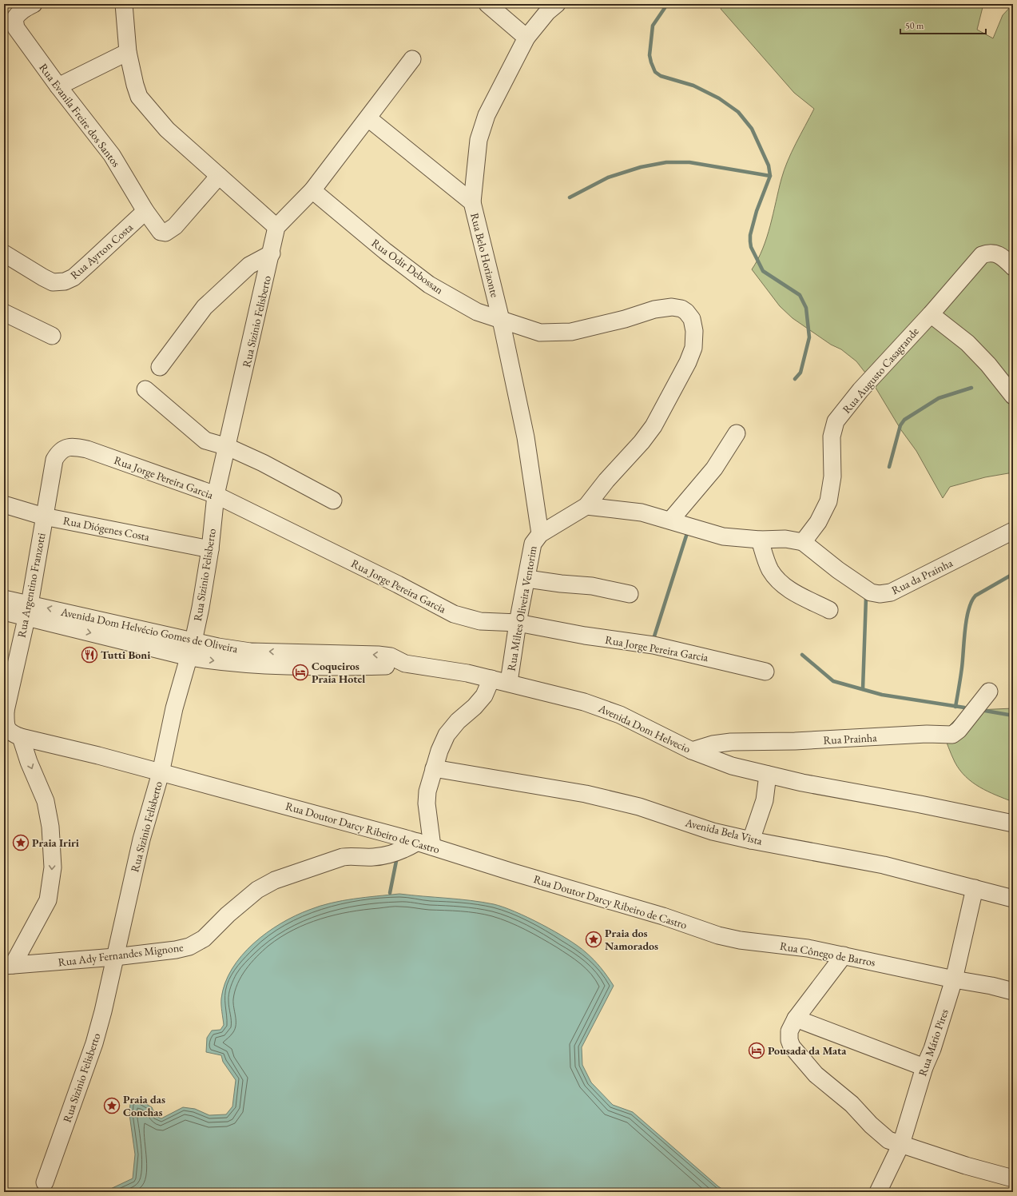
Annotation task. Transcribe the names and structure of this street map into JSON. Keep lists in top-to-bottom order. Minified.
{"streets":{"street":["Rua Evanila Freire dos Santos","Rua Ayrton Costa","Rua Belo Horizonte","Rua Odir Debossan","Rua Sizinio Felisberto","Rua Augusto Casagrande","Rua Jorge Pereira Garcia","Rua Diógenes Costa","Rua da Prainha","Rua Argentino Franzotti","Rua Miltes Oliveira Ventorim","Avenida Dom Helvécio Gomes de Oliveira","Avenida Dom Helvecio","Rua Prainha","Rua Doutor Darcy Ribeiro de Castro","Avenida Bela Vista","Rua Cônego de Barros","Rua Ady Fernandes Mignone","Rua Mário Pires"]},"crossings":[["Rua Evanila Freire dos Santos","Rua Ayrton Costa"],["Rua Belo Horizonte","Rua Odir Debossan"],["Rua Belo Horizonte","Rua Miltes Oliveira Ventorim"],["Rua Odir Debossan","Rua Miltes Oliveira Ventorim"],["Rua Sizinio Felisberto","Rua Jorge Pereira Garcia"],["Rua Sizinio Felisberto","Rua Diógenes Costa"],["Rua Sizinio Felisberto","Avenida Dom Helvécio Gomes de Oliveira"],["Rua Sizinio Felisberto","Rua Doutor Darcy Ribeiro de Castro"],["Rua Sizinio Felisberto","Rua Ady Fernandes Mignone"],["Rua Augusto Casagrande","Rua da Prainha"],["Rua Jorge Pereira Garcia","Rua Argentino Franzotti"],["Rua Jorge Pereira Garcia","Rua Miltes Oliveira Ventorim"],["Rua Diógenes Costa","Rua Argentino Franzotti"],["Rua Argentino Franzotti","Avenida Dom Helvécio Gomes de Oliveira"],["Rua Argentino Franzotti","Rua Doutor Darcy Ribeiro de Castro"],["Rua Miltes Oliveira Ventorim","Avenida Dom Helvecio"],["Avenida Dom Helvécio Gomes de Oliveira","Avenida Dom Helvecio"],["Avenida Dom Helvecio","Rua Prainha"],["Rua Doutor Darcy Ribeiro de Castro","Rua Cônego de Barros"],["Rua Doutor Darcy Ribeiro de Castro","Rua Ady Fernandes Mignone"],["Avenida Bela Vista","Rua Mário Pires"],["Rua Cônego de Barros","Rua Mário Pires"]],"places":{"restaurant":["Tutti Boni"],"hotel":["Coqueiros Praia Hotel","Pousada da Mata"],"place":["Praia Iriri","Praia dos Namorados","Praia das Conchas"]},"scale_bar":"50 m"}
